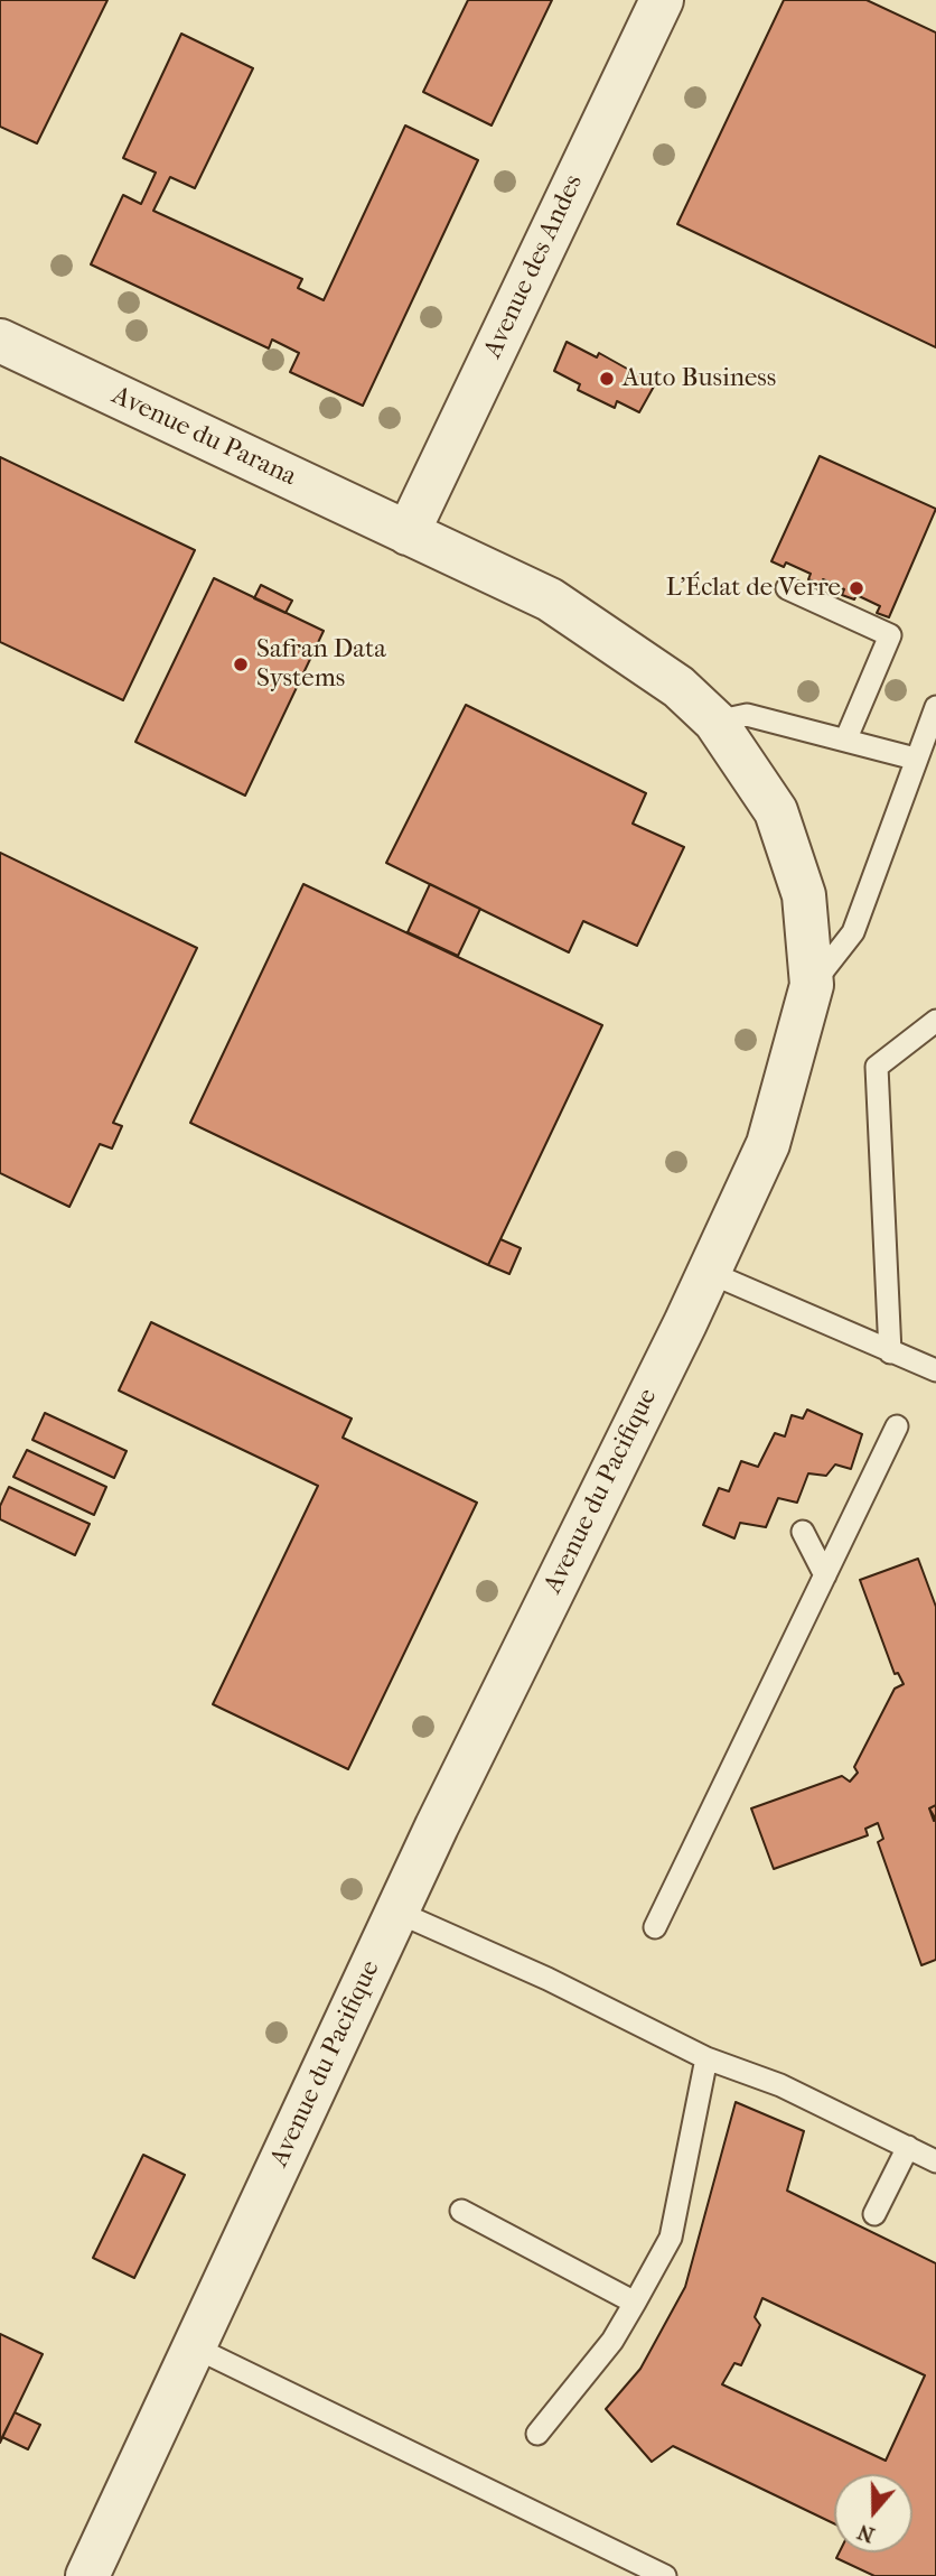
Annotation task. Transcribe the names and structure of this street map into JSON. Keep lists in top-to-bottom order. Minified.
{"streets":{"street":["Avenue des Andes","Avenue du Parana","Avenue du Pacifique"]},"crossings":[["Avenue des Andes","Avenue du Parana"],["Avenue des Andes","Avenue du Pacifique"],["Avenue du Parana","Avenue du Pacifique"]],"places":["Auto Business","L'Éclat de Verre","Safran Data Systems"],"north":"bottom"}
